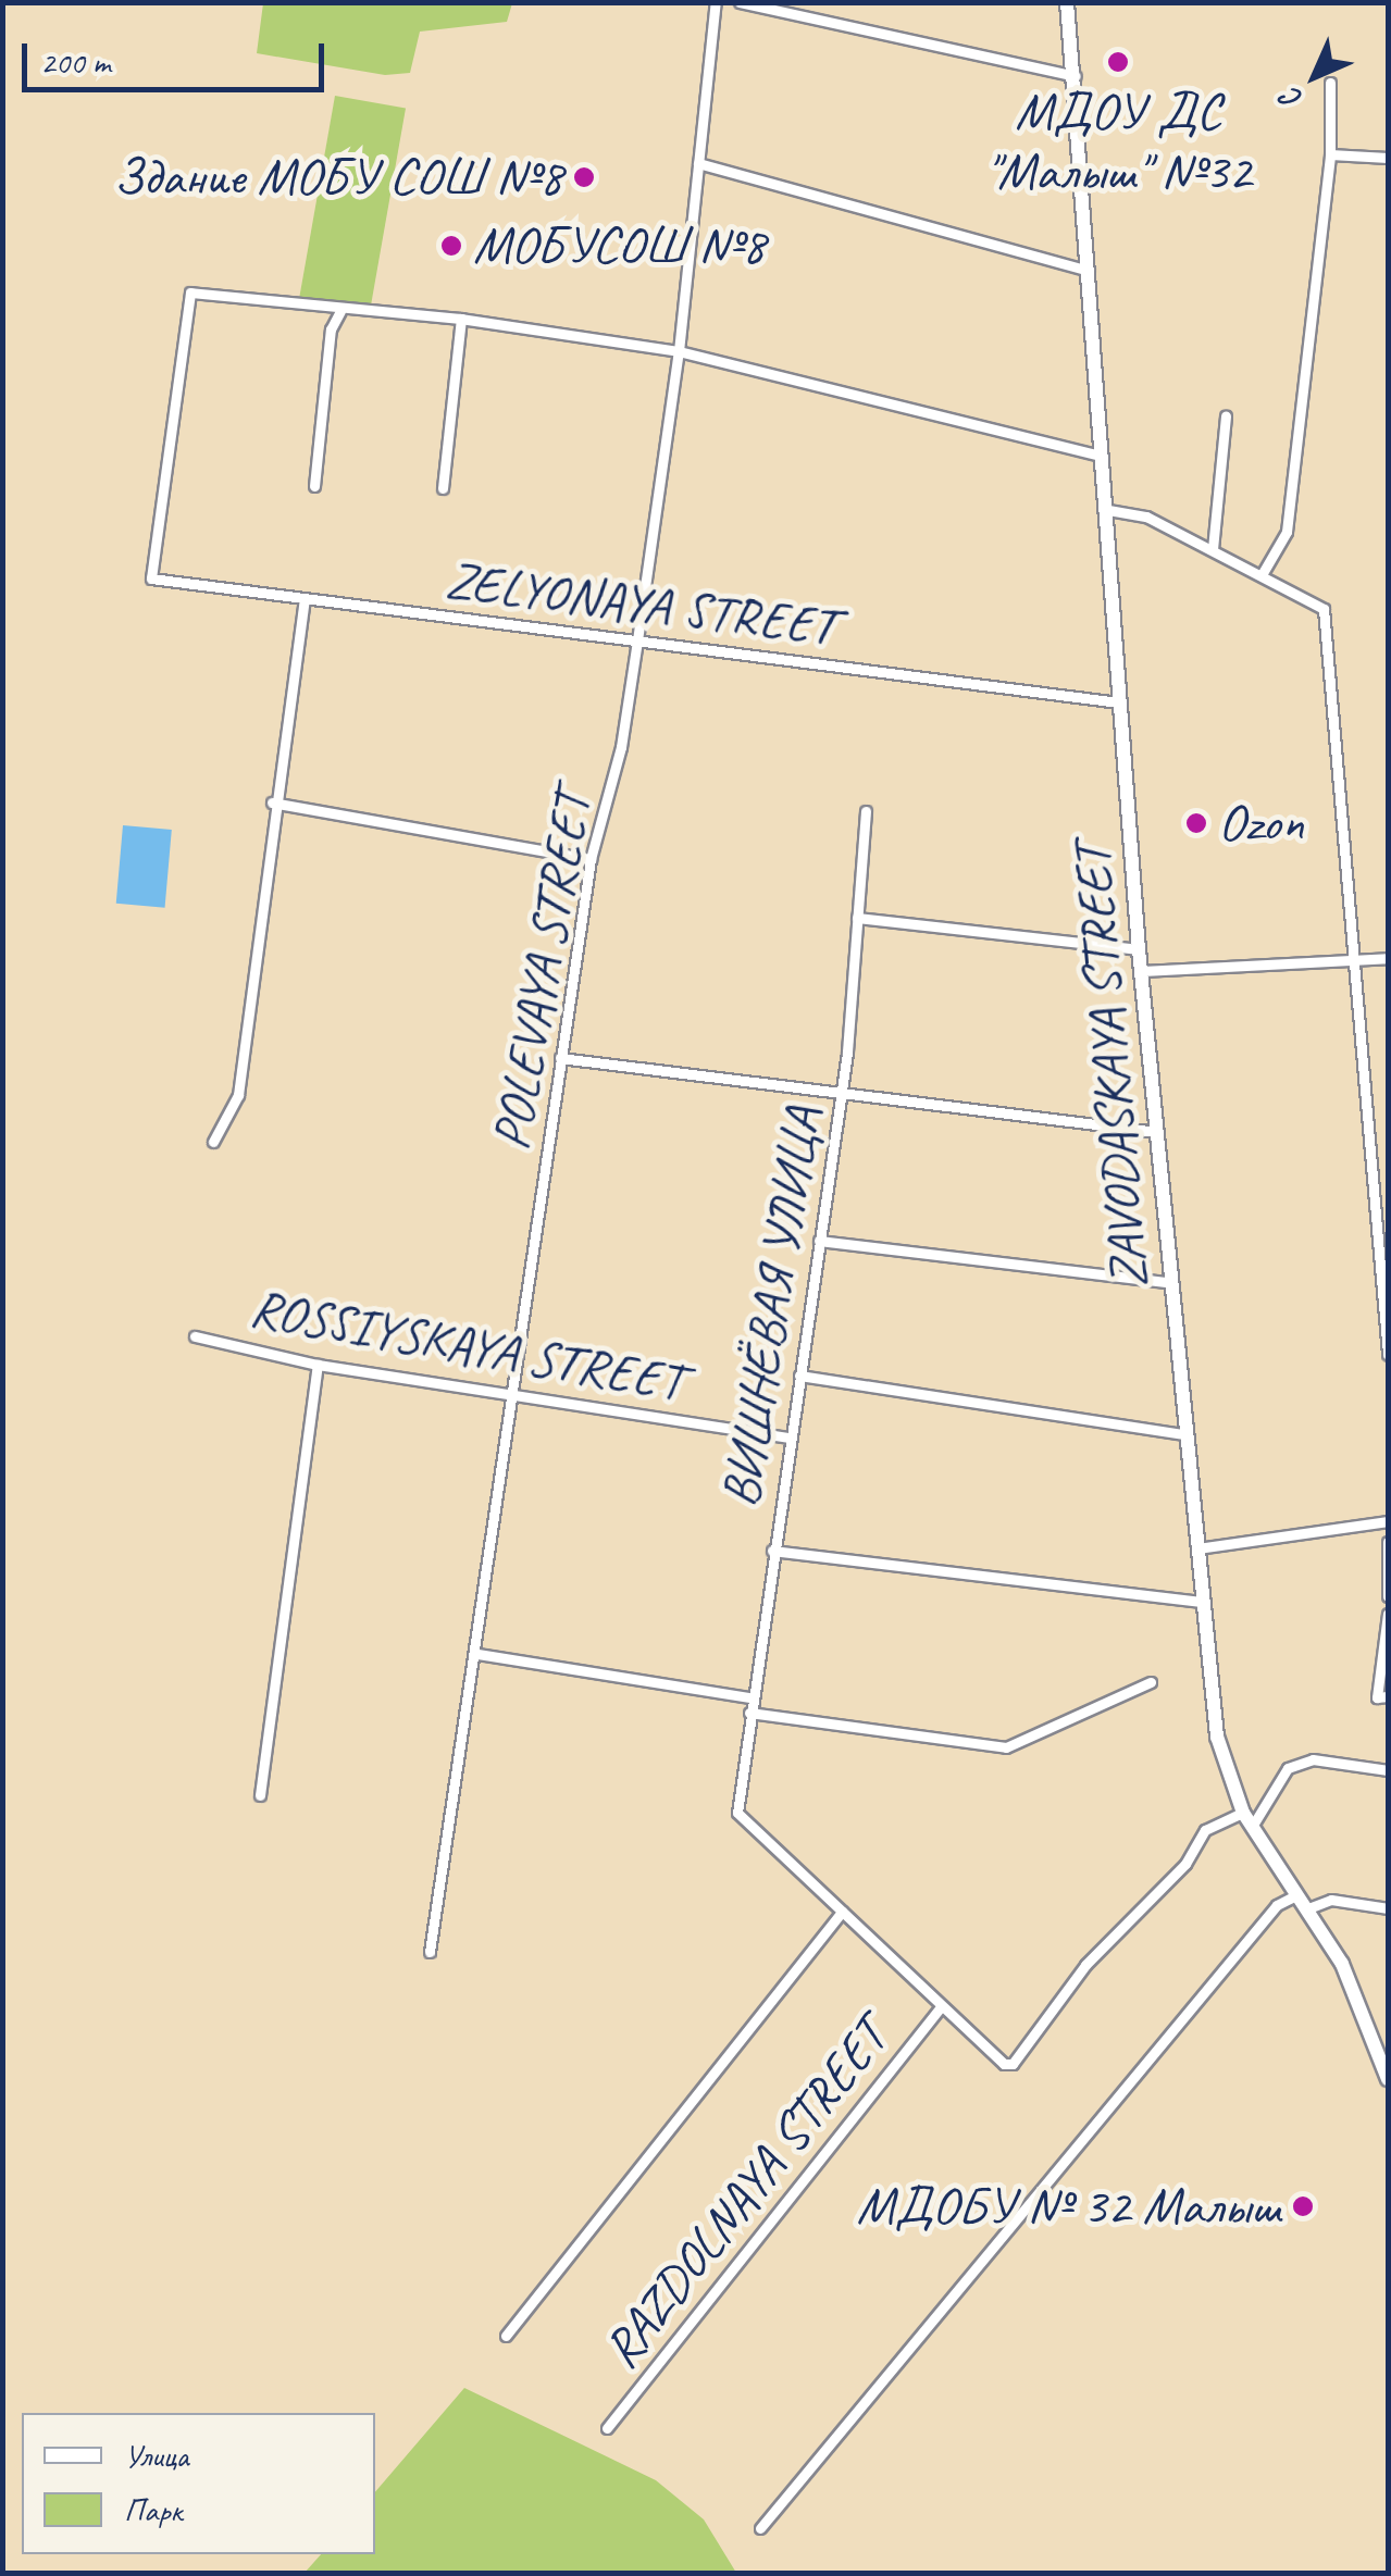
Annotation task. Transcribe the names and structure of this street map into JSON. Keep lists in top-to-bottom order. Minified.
{"streets":{"main road":["ZAVODASKAYA STREET"],"street":["ZELYONAYA STREET","POLEVAYA STREET","ВИШНЁВАЯ УЛИЦА","ROSSIYSKAYA STREET","RAZDOLNAYA STREET"]},"crossings":[["ZELYONAYA STREET","POLEVAYA STREET"],["ZELYONAYA STREET","ZAVODASKAYA STREET"],["POLEVAYA STREET","ROSSIYSKAYA STREET"],["ВИШНЁВАЯ УЛИЦА","ROSSIYSKAYA STREET"]],"places":["МДОУ ДС \"Малыш\" №32","Здание МОБУ СОШ №8","МОБУСОШ №8","Ozon","МДОБУ № 32 Малыш"],"legend":["Улица","Парк"],"scale_bar":"200 m","north":"bottom left"}
